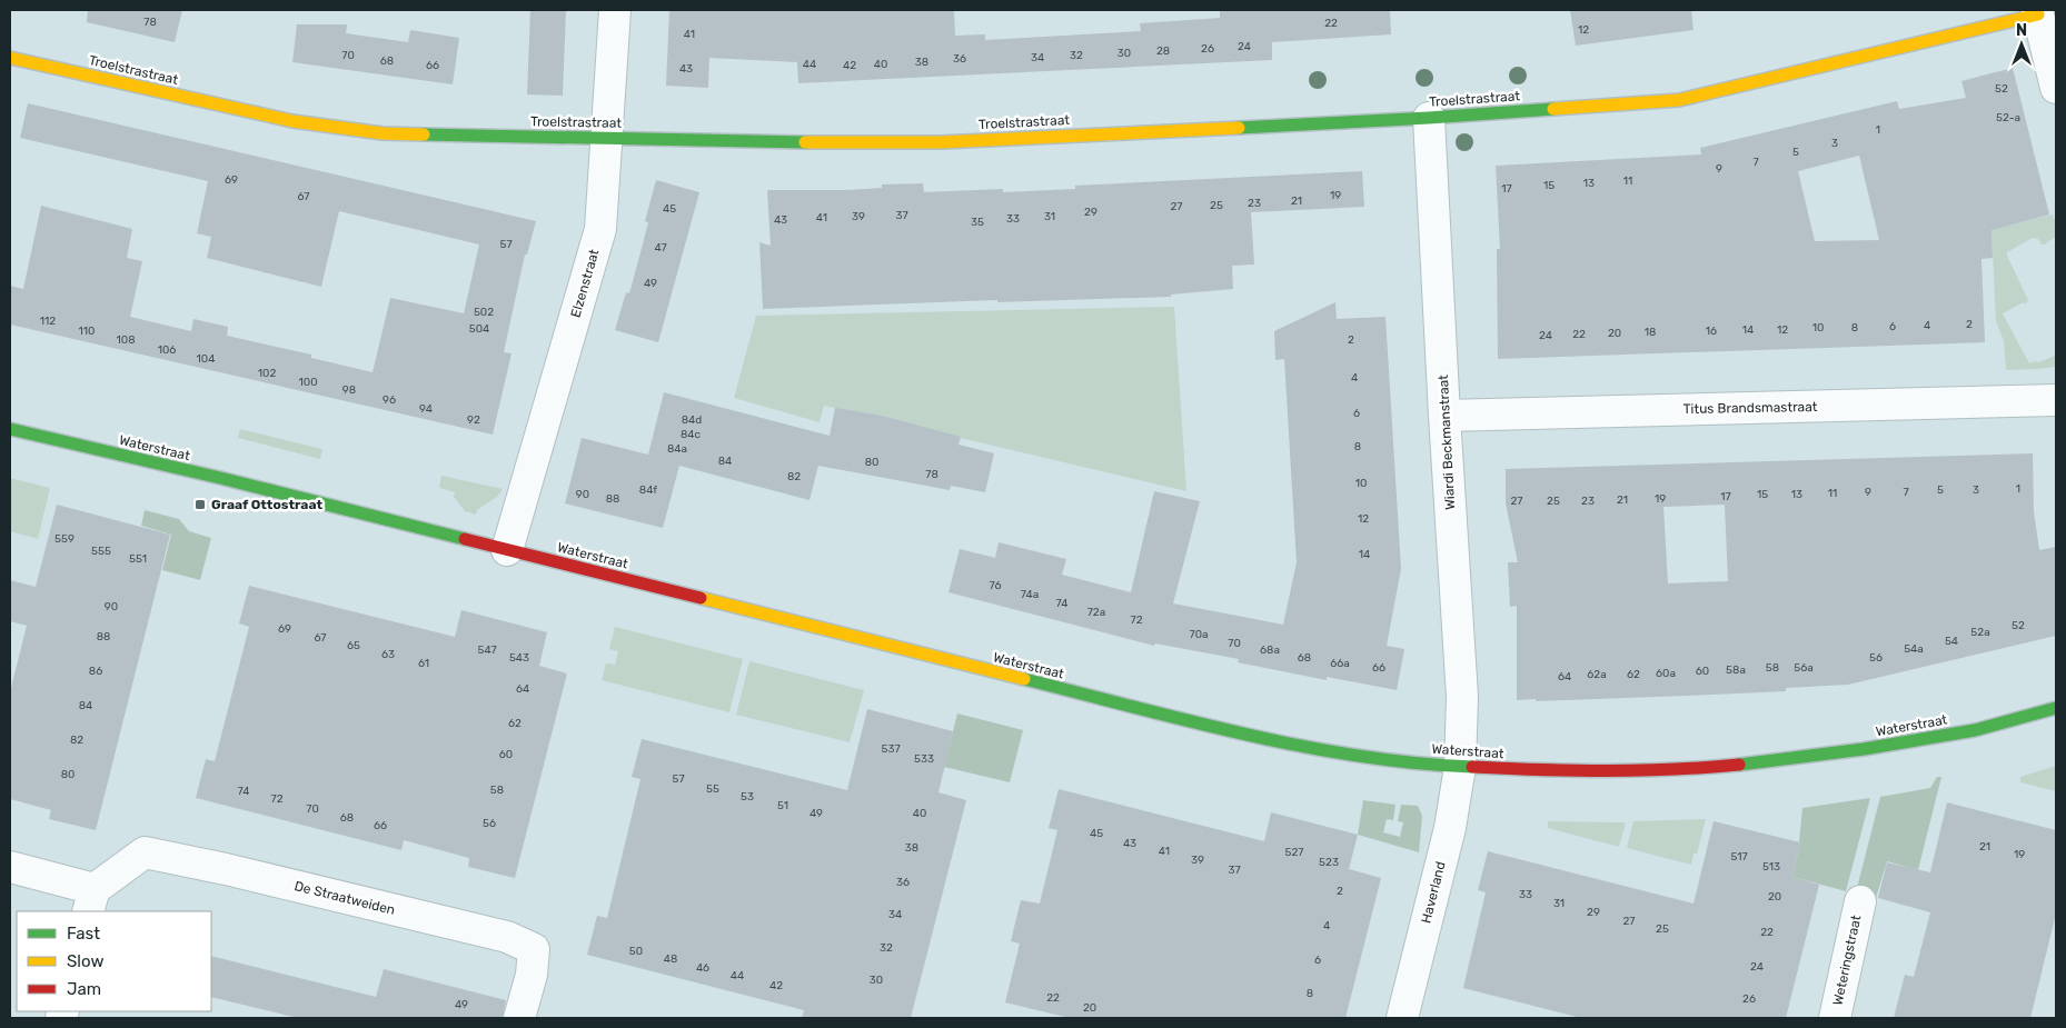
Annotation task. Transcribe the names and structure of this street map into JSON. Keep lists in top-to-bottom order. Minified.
{"streets":{"street":["Troelstrastraat","Elzenstraat","Titus Brandsmastraat","Wiardi Beckmanstraat","Waterstraat","Haverland","De Straatweiden","Weteringstraat"]},"crossings":[["Troelstrastraat","Elzenstraat"],["Troelstrastraat","Wiardi Beckmanstraat"],["Elzenstraat","Waterstraat"],["Titus Brandsmastraat","Wiardi Beckmanstraat"],["Wiardi Beckmanstraat","Waterstraat"],["Wiardi Beckmanstraat","Haverland"],["Waterstraat","Haverland"]],"places":{"transit":["Graaf Ottostraat"]},"house_numbers":["78","22","12","41","24","26","28","30","70","32","34","36","68","38","44","40","66","42","43","52","52-a","1","3","5","7","9","69","11","13","15","17","19","67","21","23","25","27","45","29","37","39","31","41","33","43","35","57","47","49","502","112","2","4","6","10","8","504","14","12","110","16","18","20","22","24","108","2","106","104","102","4","100","98","96","94","6","92","84d","84c","8","84a","84","80","78","82","10","1","84f","5","3","9","7","11","90","15","13","17","88","19","21","27","25","23","12","559","555","14","551","76","74a","74","90","72a","72","52","69","52a","70a","88","67","54","70","65","54a","547","68a","63","543","68","56","61","66a","66","58","56a","58a","86","60","60a","62a","62","64","64","84","62","82","537","60","533","80","57","55","58","74","53","72","51","70","49","40","68","56","66","45","43","21","38","41","527","19","517","39","523","513","37","36","2","33","20","31","29","34","27","4","25","22","32","50","48","6","24","46","44","30","42","8","22","26","49","20"],"legend":["Fast","Slow","Jam"],"north":"top"}
